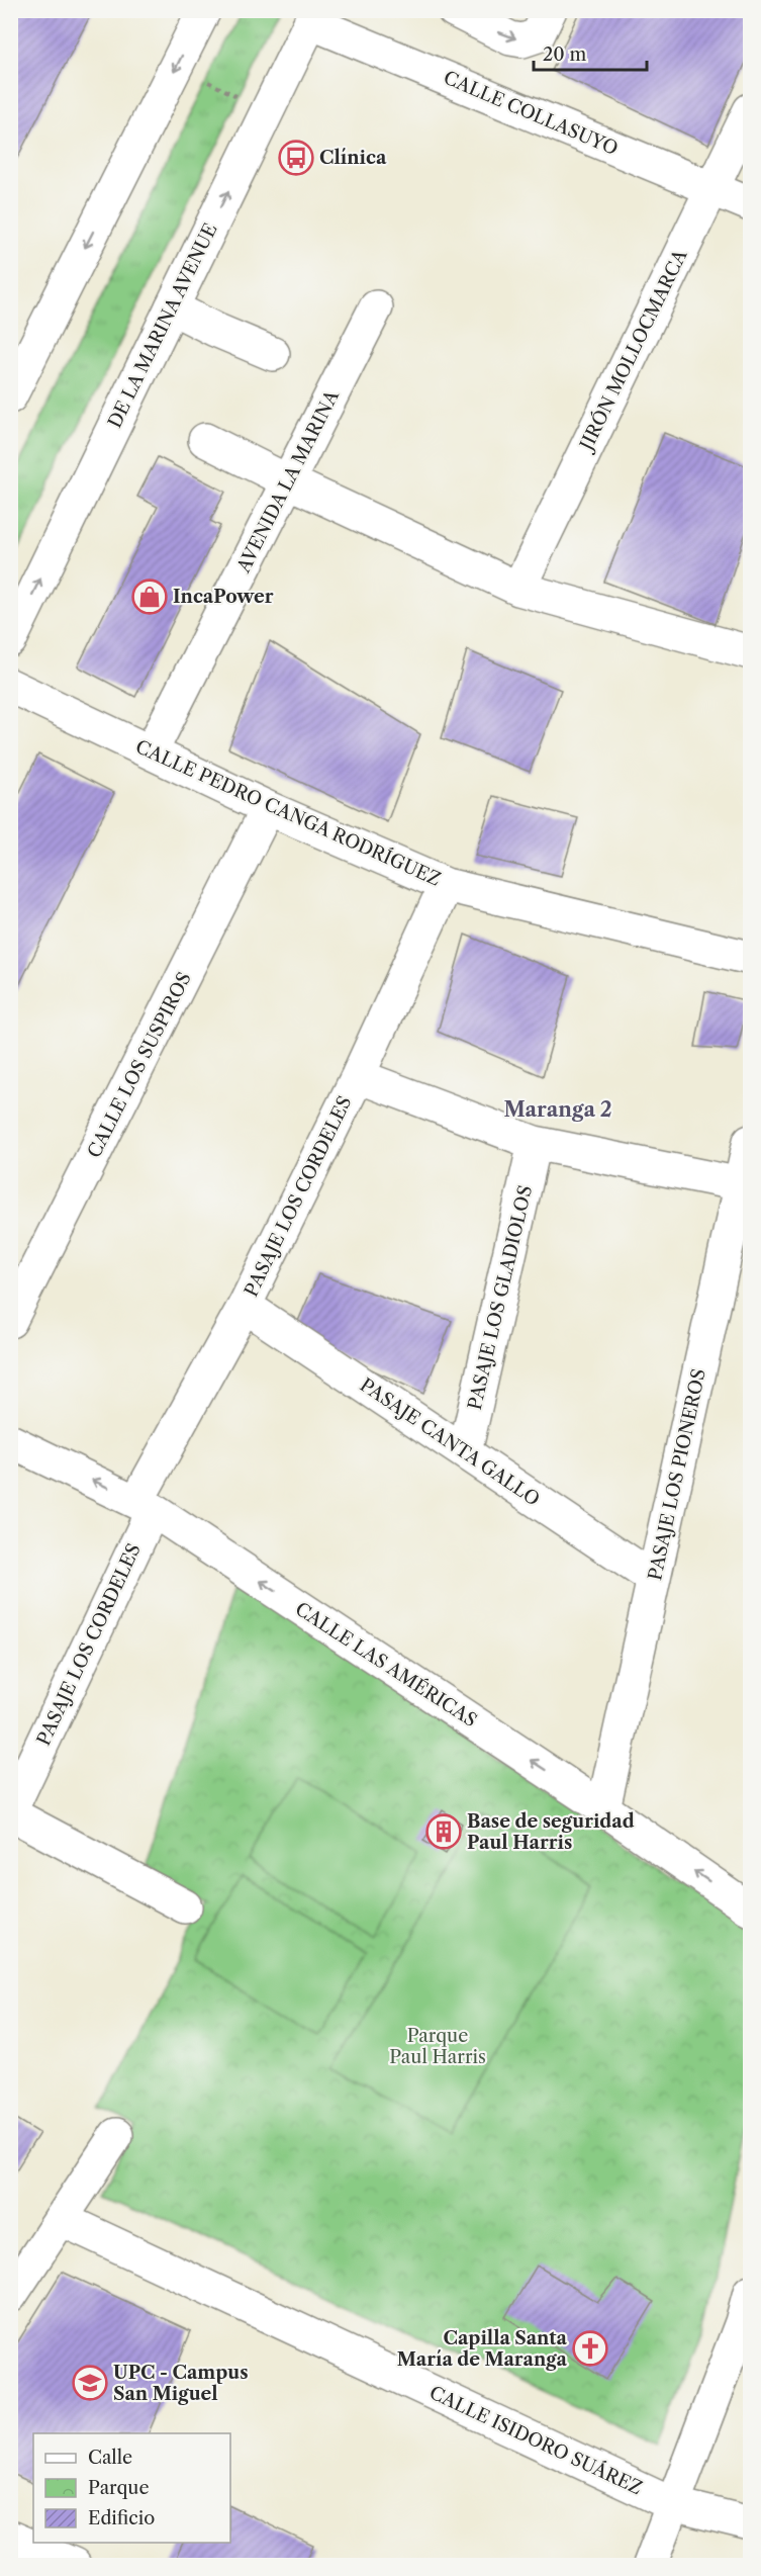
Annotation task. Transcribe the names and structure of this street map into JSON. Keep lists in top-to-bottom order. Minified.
{"streets":{"street":["CALLE COLLASUYO","DE LA MARINA AVENUE","JIRÓN MOLLOCMARCA","AVENIDA LA MARINA","CALLE PEDRO CANGA RODRÍGUEZ","CALLE LOS SUSPIROS","PASAJE LOS CORDELES","PASAJE LOS GLADIOLOS","PASAJE CANTA GALLO","PASAJE LOS PIONEROS","CALLE LAS AMÉRICAS","CALLE ISIDORO SUÁREZ"]},"crossings":[["CALLE COLLASUYO","DE LA MARINA AVENUE"],["CALLE COLLASUYO","JIRÓN MOLLOCMARCA"],["AVENIDA LA MARINA","CALLE PEDRO CANGA RODRÍGUEZ"],["CALLE PEDRO CANGA RODRÍGUEZ","CALLE LOS SUSPIROS"],["CALLE PEDRO CANGA RODRÍGUEZ","PASAJE LOS CORDELES"],["PASAJE LOS CORDELES","PASAJE CANTA GALLO"],["PASAJE LOS CORDELES","CALLE LAS AMÉRICAS"],["PASAJE LOS GLADIOLOS","PASAJE CANTA GALLO"],["PASAJE CANTA GALLO","PASAJE LOS PIONEROS"],["PASAJE LOS PIONEROS","CALLE LAS AMÉRICAS"]],"one_way":["CALLE LAS AMÉRICAS"],"districts":["Maranga 2"],"parks":["Parque Paul Harris"],"places":{"bus stop":["Clínica"],"shop":["IncaPower"],"building":["Base de seguridad Paul Harris"],"church":["Capilla Santa María de Maranga"],"school or university":["UPC - Campus San Miguel"]},"legend":["Calle","Parque","Edificio"],"scale_bar":"20 m"}
